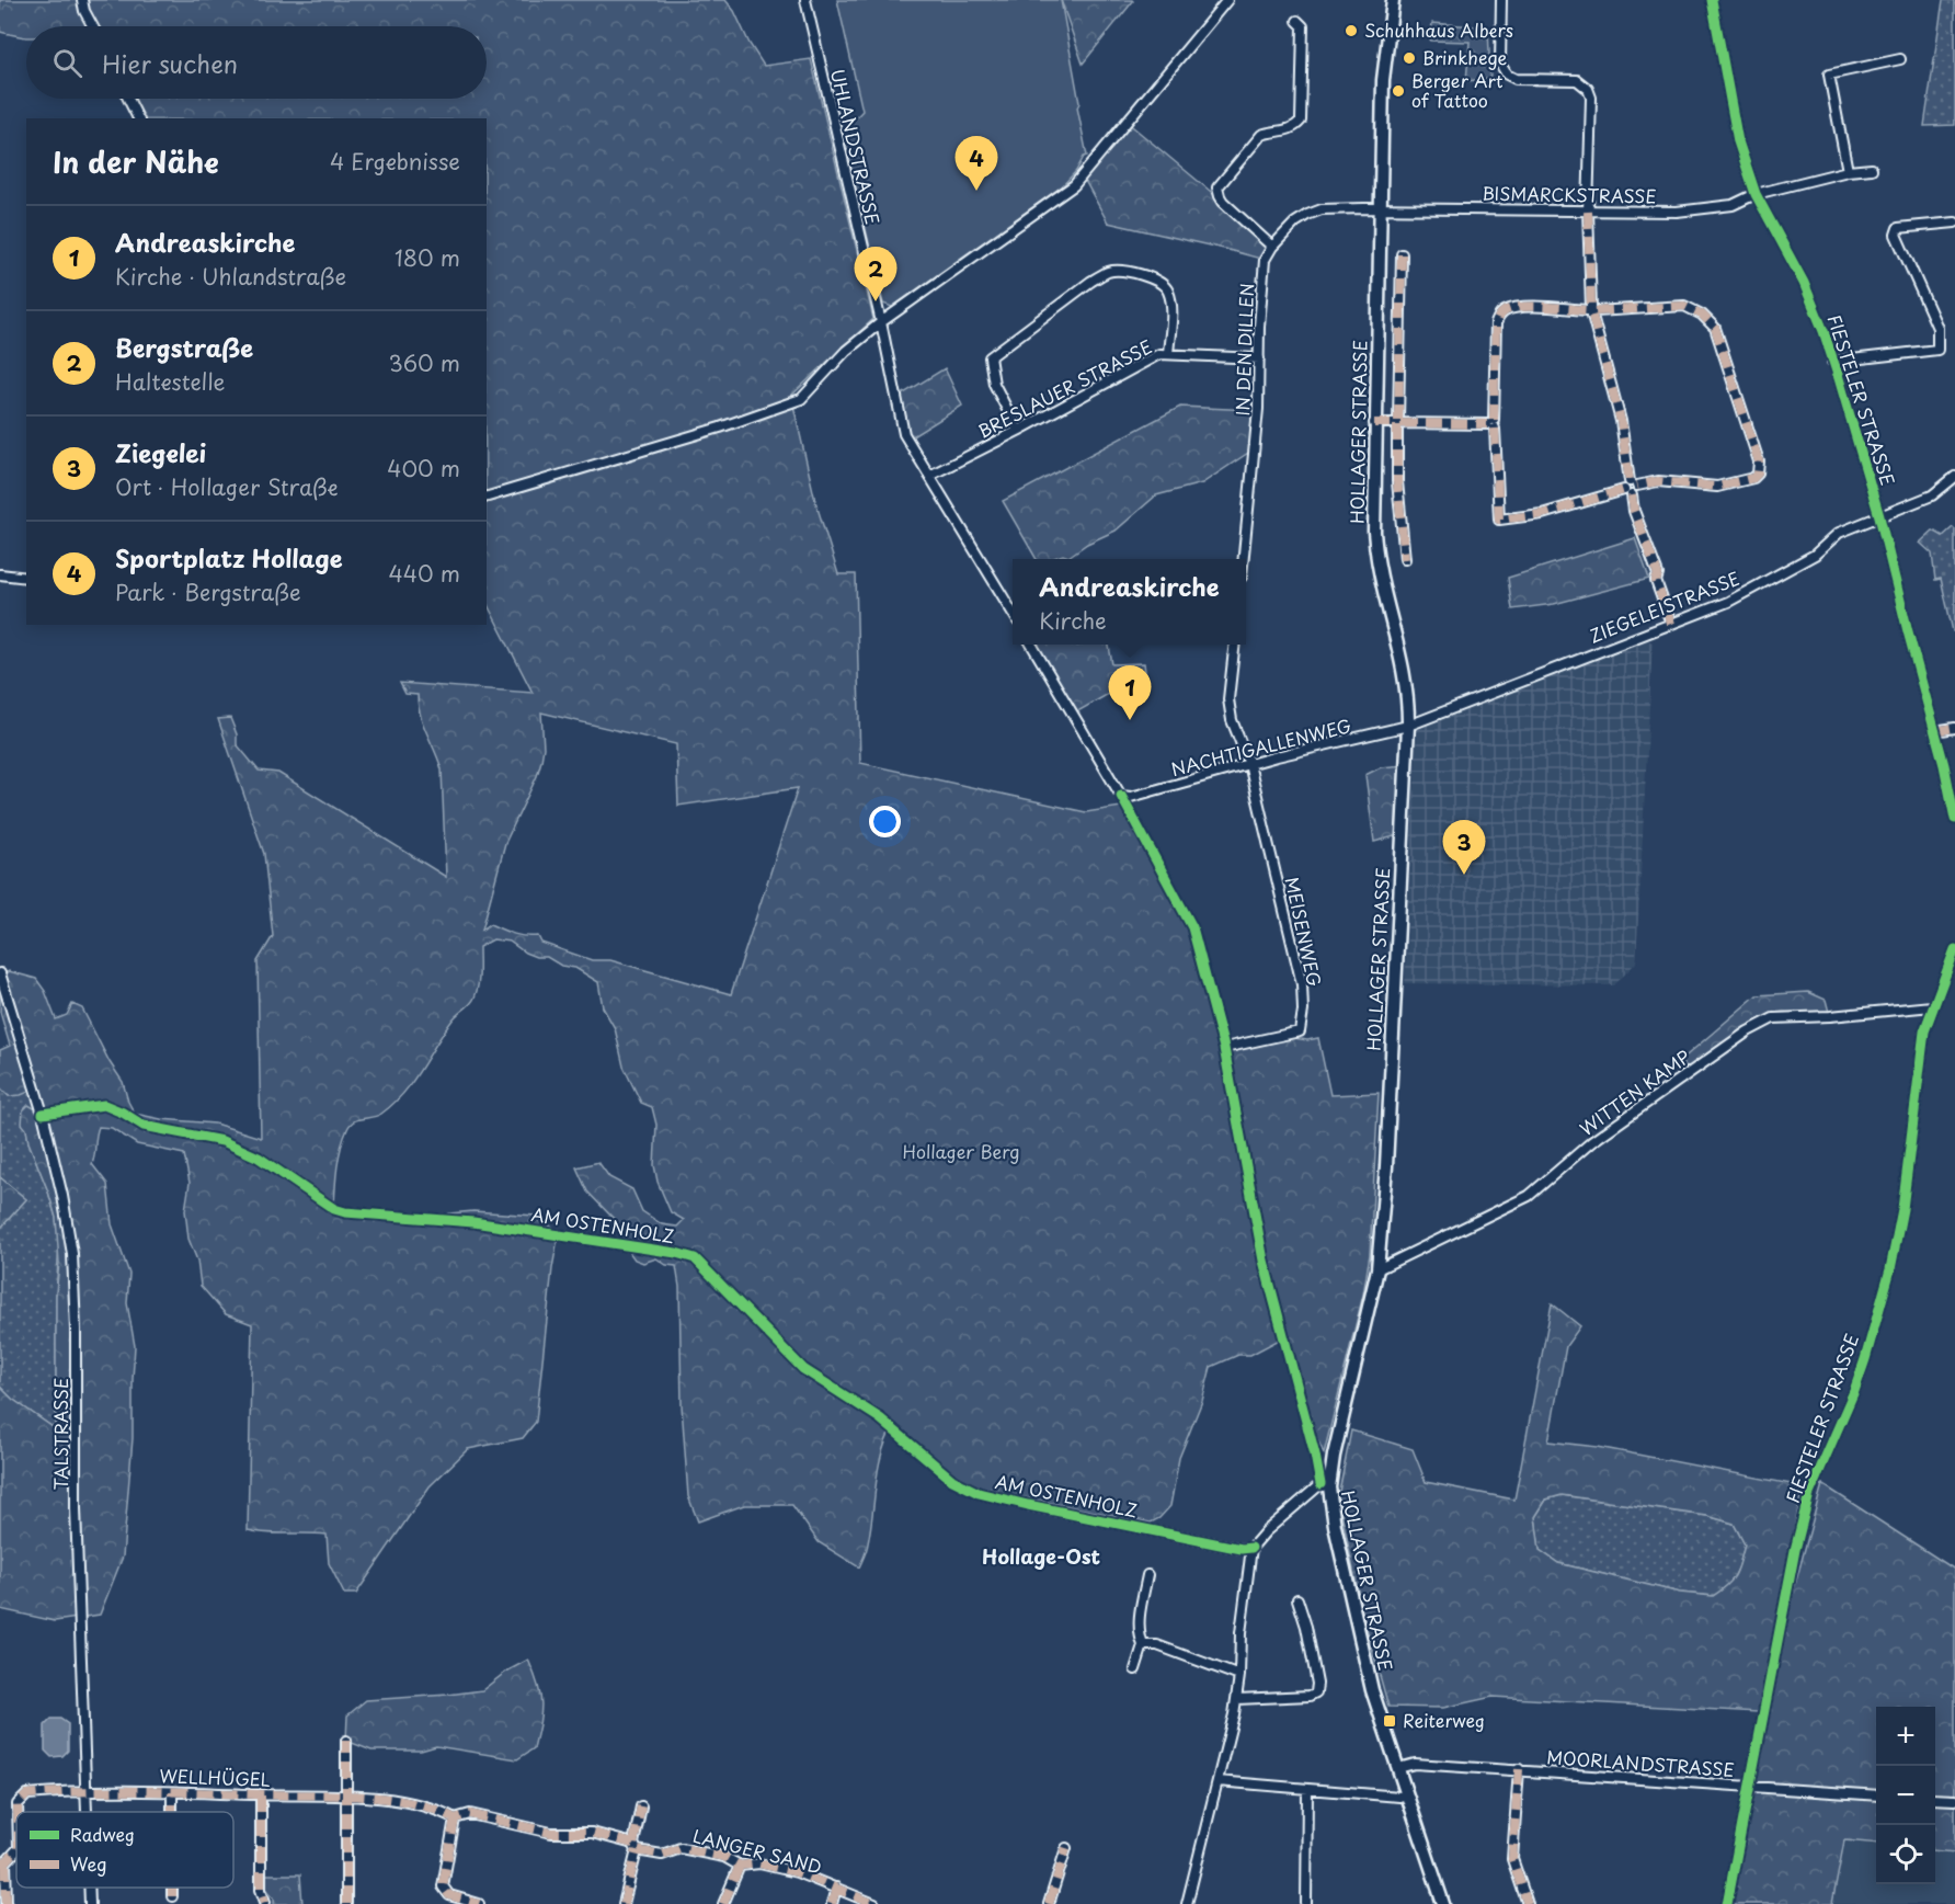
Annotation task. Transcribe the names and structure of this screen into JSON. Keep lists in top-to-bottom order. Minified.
{"streets":{"main road":["HOLLAGER STRASSE"],"street":["UHLANDSTRASSE","BISMARCKSTRASSE","IN DEN DILLEN","BRESLAUER STRASSE","FIESTELER STRASSE","ZIEGELEISTRASSE","NACHTIGALLENWEG","MEISENWEG","WITTEN KAMP","AM OSTENHOLZ","TALSTRASSE","MOORLANDSTRASSE","WELLHÜGEL","LANGER SAND"]},"crossings":[["UHLANDSTRASSE","BRESLAUER STRASSE"],["BISMARCKSTRASSE","IN DEN DILLEN"],["BISMARCKSTRASSE","FIESTELER STRASSE"],["BISMARCKSTRASSE","HOLLAGER STRASSE"],["IN DEN DILLEN","BRESLAUER STRASSE"],["IN DEN DILLEN","HOLLAGER STRASSE"],["FIESTELER STRASSE","ZIEGELEISTRASSE"],["FIESTELER STRASSE","WITTEN KAMP"],["FIESTELER STRASSE","MOORLANDSTRASSE"],["HOLLAGER STRASSE","ZIEGELEISTRASSE"],["HOLLAGER STRASSE","NACHTIGALLENWEG"],["HOLLAGER STRASSE","WITTEN KAMP"],["HOLLAGER STRASSE","MOORLANDSTRASSE"],["ZIEGELEISTRASSE","NACHTIGALLENWEG"],["NACHTIGALLENWEG","MEISENWEG"],["AM OSTENHOLZ","TALSTRASSE"],["TALSTRASSE","WELLHÜGEL"],["WELLHÜGEL","LANGER SAND"]],"districts":["Hollage-Ost"],"parks":["Hollager Berg"],"places":{"other":["Schuhhaus Albers","Brinkhege","Berger Art of Tattoo"],"transit":["Reiterweg"]},"legend":["Radweg","Weg"],"page":{"search":"Hier suchen","heading":["In der Nähe","4 Ergebnisse"],"pins":["4","2","1","3"],"list":[{"mark":"1","name":"Andreaskirche","note":"Kirche · Uhlandstraße","value":"180 m"},{"mark":"2","name":"Bergstraße","note":"Haltestelle","value":"360 m"},{"mark":"3","name":"Ziegelei","note":"Ort · Hollager Straße","value":"400 m"},{"mark":"4","name":"Sportplatz Hollage","note":"Park · Bergstraße","value":"440 m"}],"popup":["Andreaskirche","Kirche"],"map_buttons":["+","−"]}}
